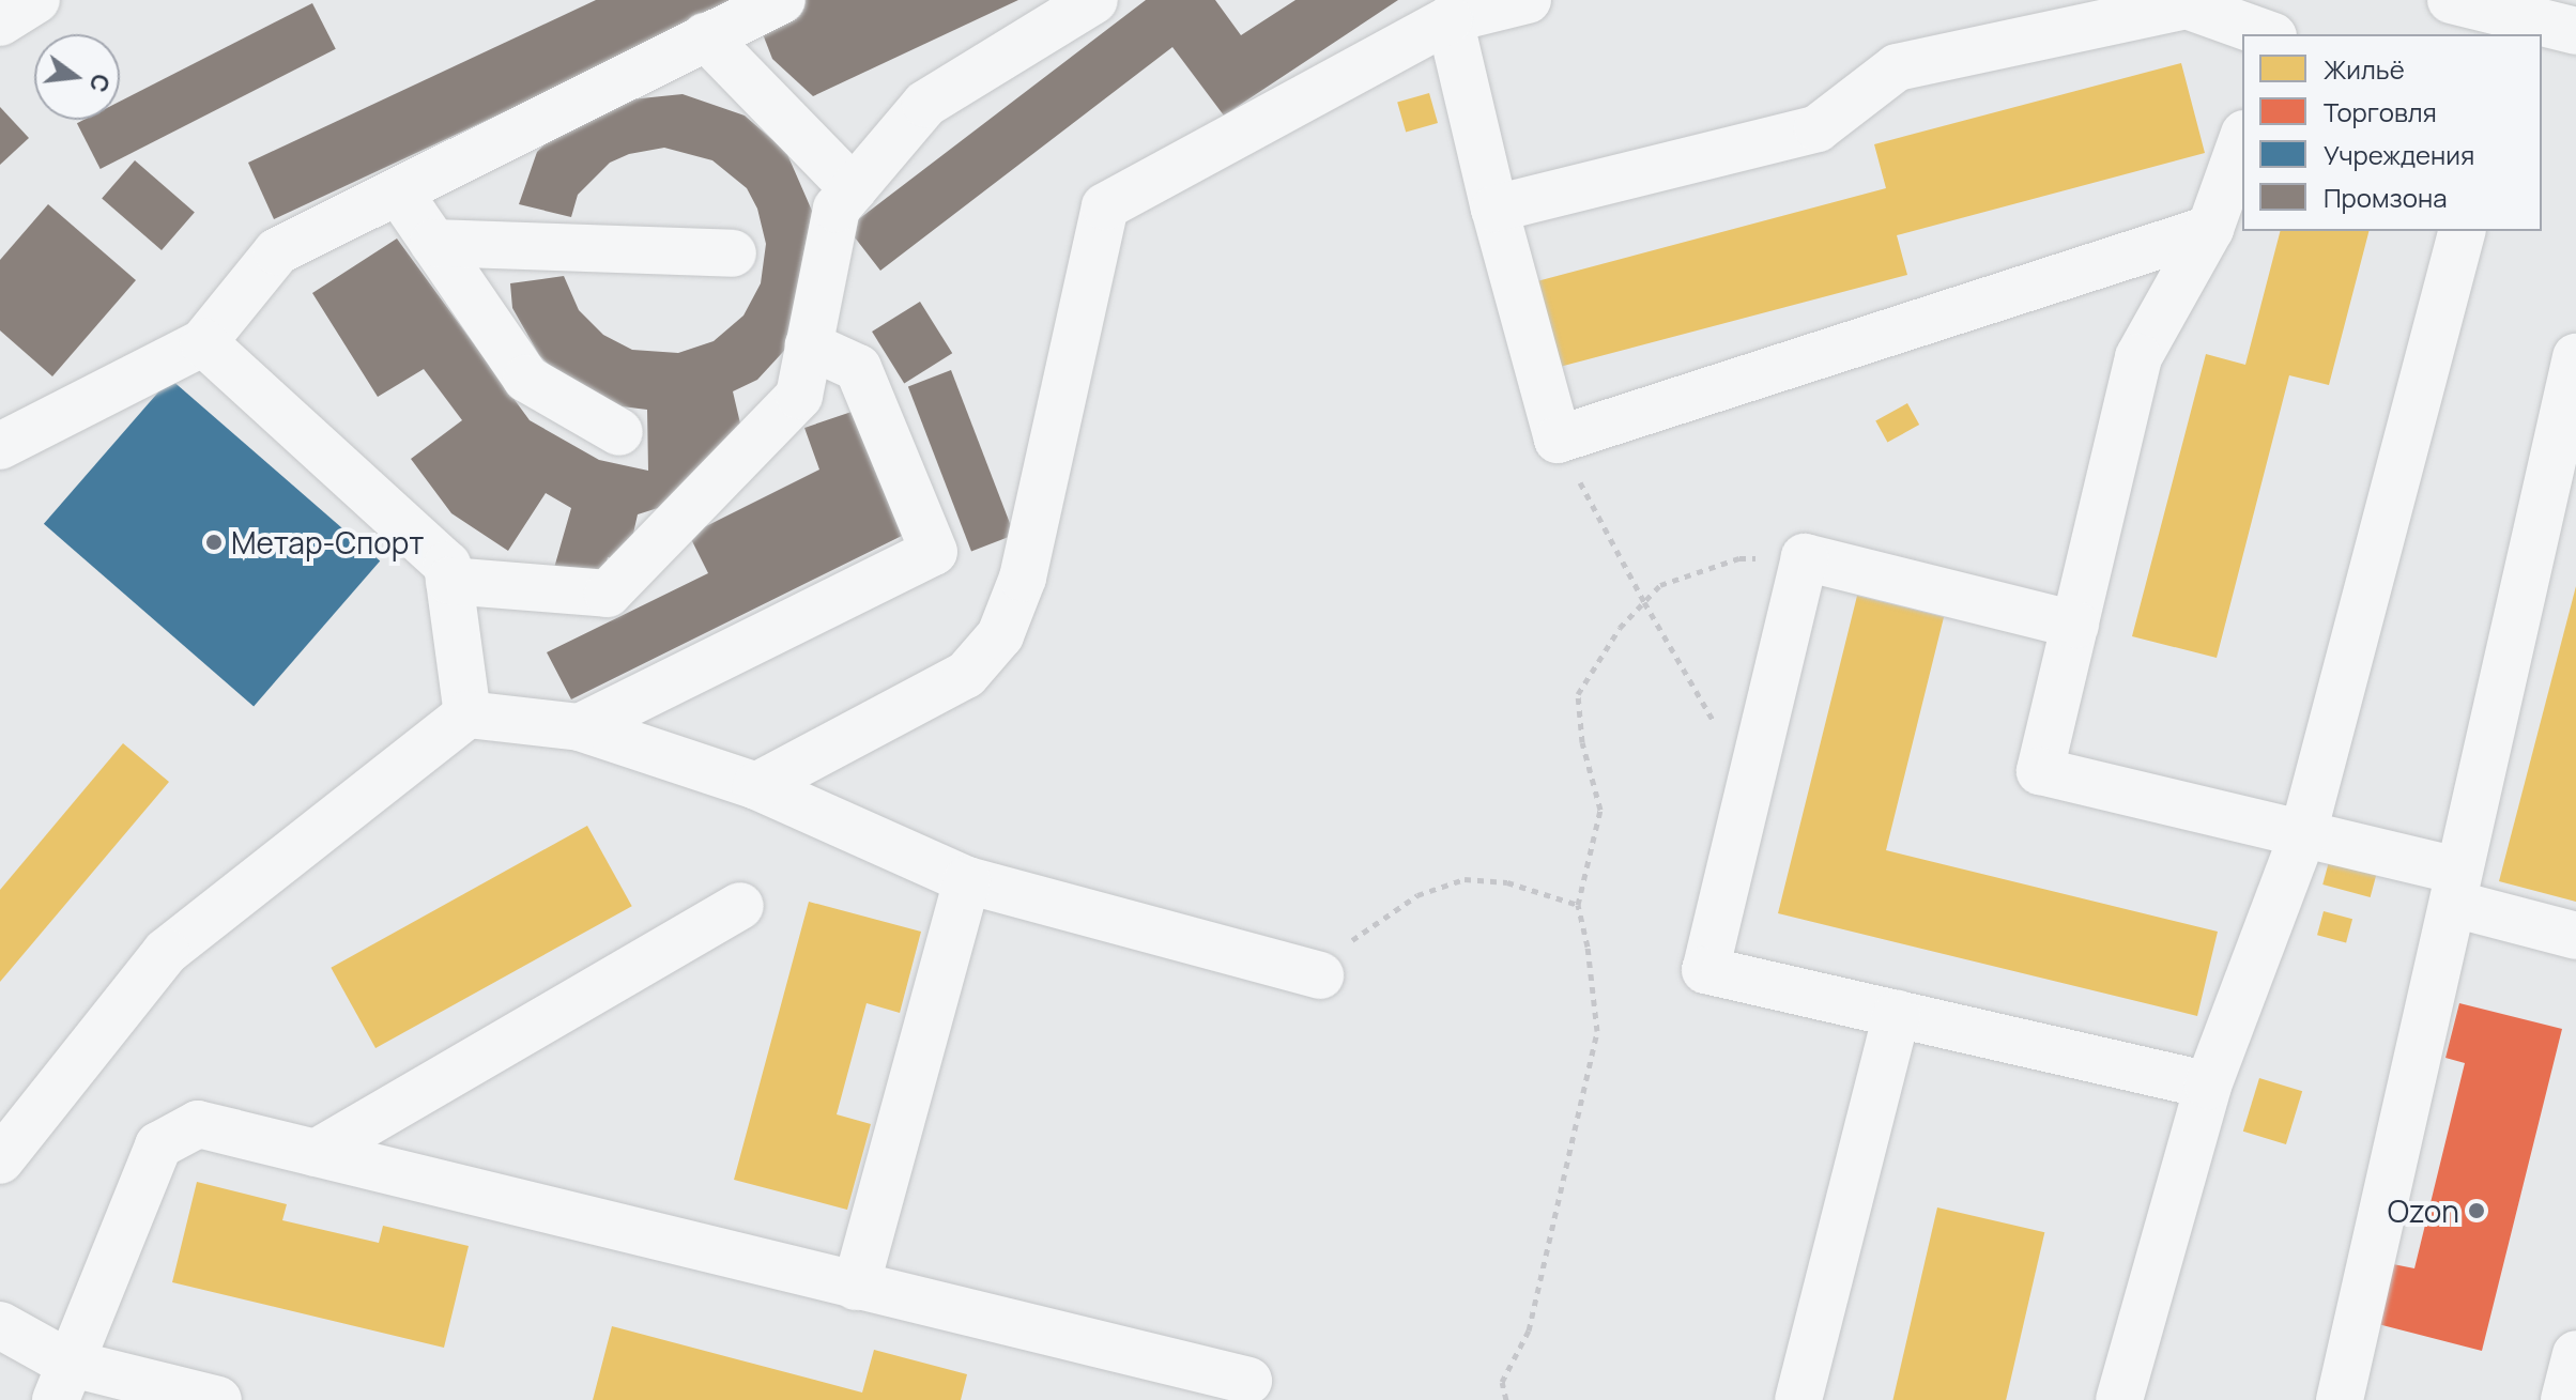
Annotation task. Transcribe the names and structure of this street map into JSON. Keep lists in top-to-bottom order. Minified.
{"places":["Метар-Спорт","Ozon"],"legend":["Жильё","Торговля","Учреждения","Промзона"],"north":"right"}
